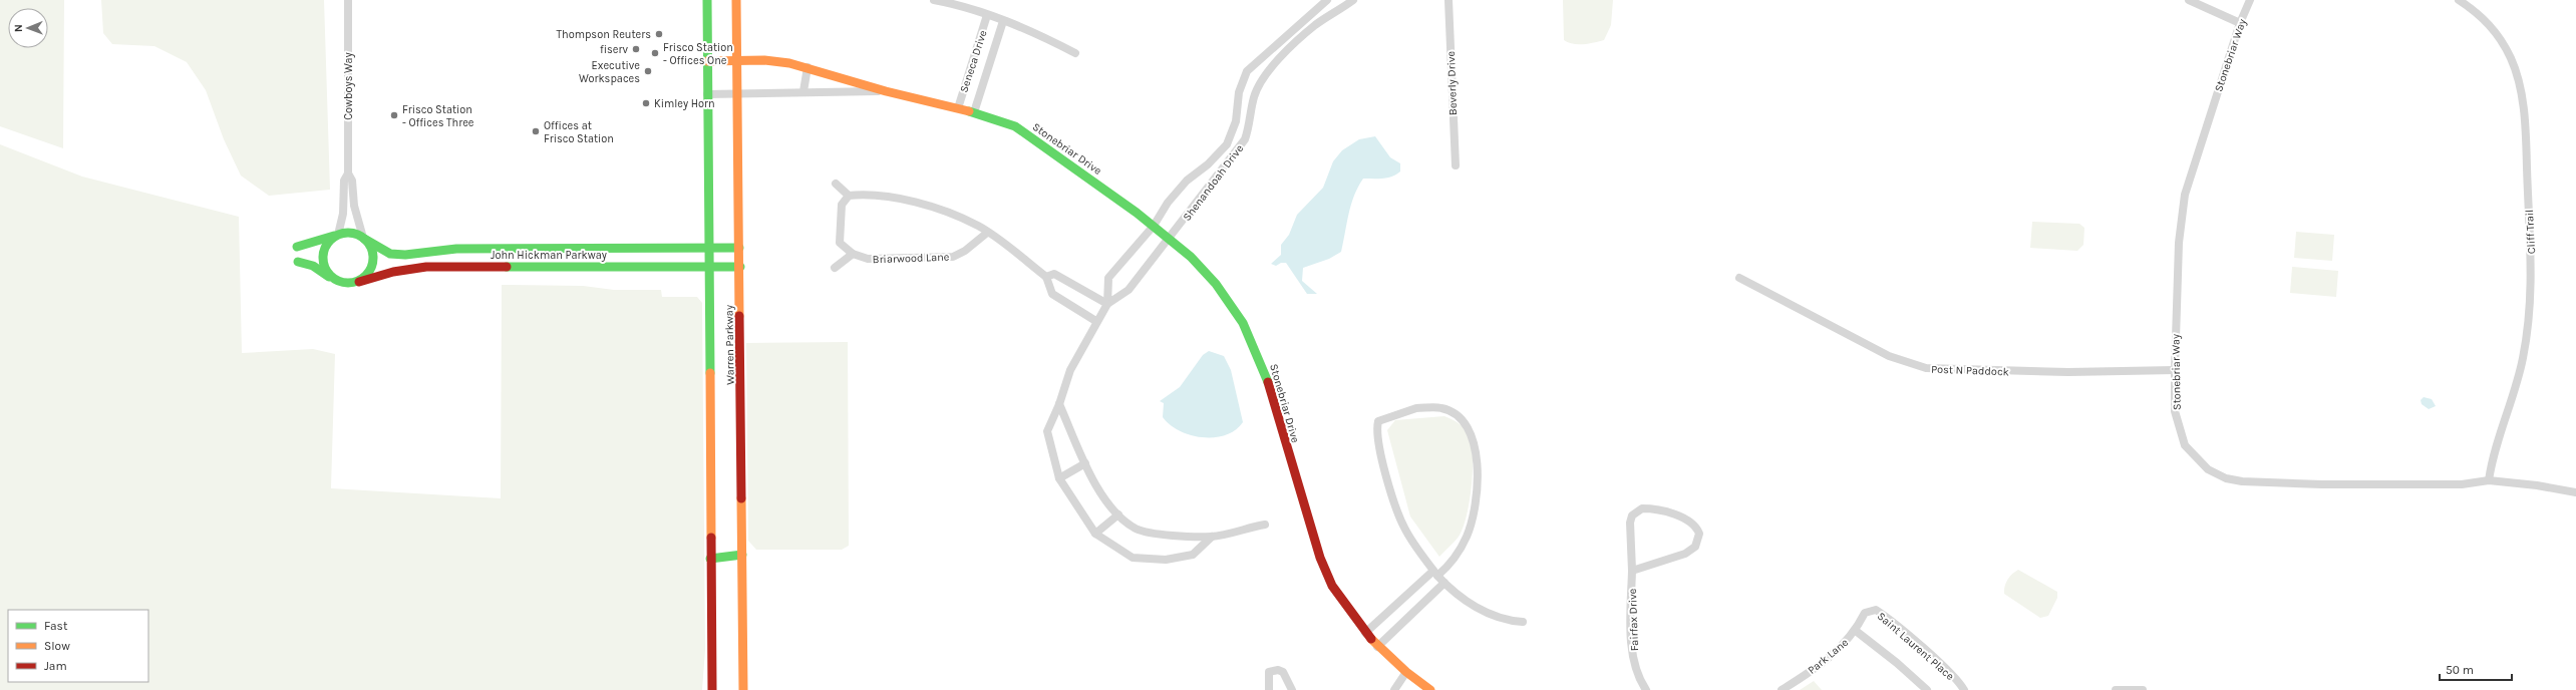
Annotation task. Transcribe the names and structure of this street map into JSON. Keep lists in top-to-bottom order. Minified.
{"streets":{"street":["Stonebriar Way","Seneca Drive","Beverly Drive","Cowboys Way","Stonebriar Drive","Shenandoah Drive","Cliff Trail","John Hickman Parkway","Briarwood Lane","Warren Parkway","Post N Paddock","Fairfax Drive","Saint Laurent Place","Park Lane"]},"crossings":[["Stonebriar Way","Cliff Trail"],["Stonebriar Way","Post N Paddock"],["Seneca Drive","Stonebriar Drive"],["Cowboys Way","John Hickman Parkway"],["Stonebriar Drive","Shenandoah Drive"],["Stonebriar Drive","Warren Parkway"],["John Hickman Parkway","Warren Parkway"],["Saint Laurent Place","Park Lane"]],"places":["Thompson Reuters","fiserv","Frisco Station - Offices One","Executive Workspaces","Kimley Horn","Frisco Station - Offices Three","Offices at Frisco Station"],"legend":["Fast","Slow","Jam"],"scale_bar":"50 m","north":"left"}
